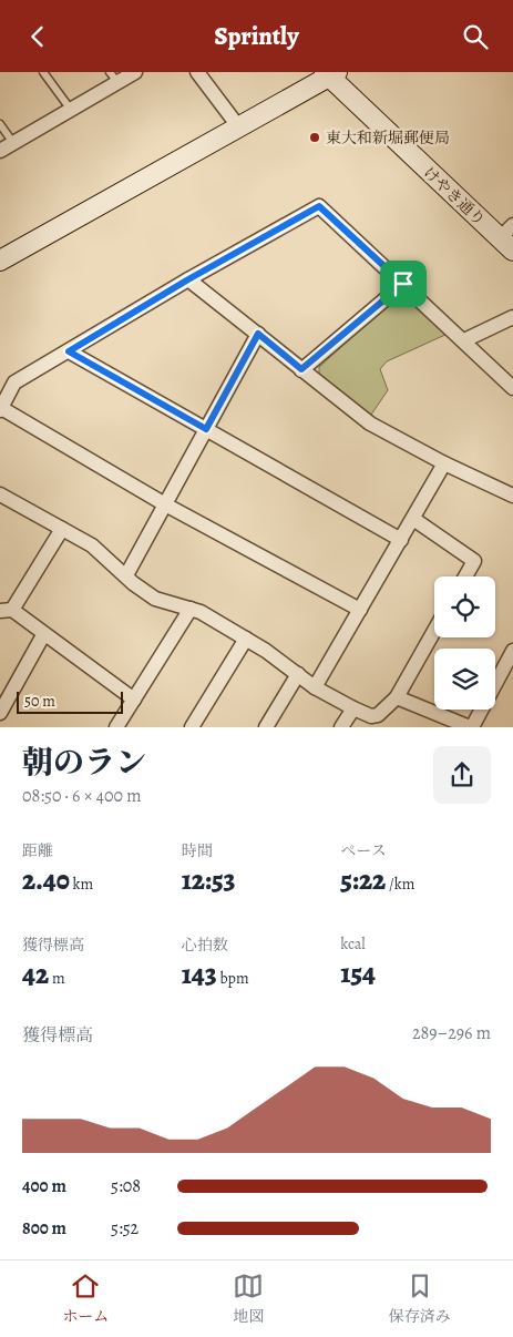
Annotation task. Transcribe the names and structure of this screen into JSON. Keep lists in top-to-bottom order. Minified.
{"streets":{"street":["けやき通り"]},"places":["東大和新堀郵便局"],"scale_bar":"50 m","page":{"header":"Sprintly","scale":"50 m","heading":["朝のラン","08:50 · 6 × 400 m"],"stats":[["距離","2.40 km"],["時間","12:53"],["ペース","5:22 /km"],["獲得標高","42 m"],["心拍数","143 bpm"],["kcal","154"]],"chart":["獲得標高","289–296 m"],"list":[{"name":"400 m","note":"5:08"},{"name":"800 m","note":"5:52"}],"tabs":["ホーム","地図","保存済み"]}}
